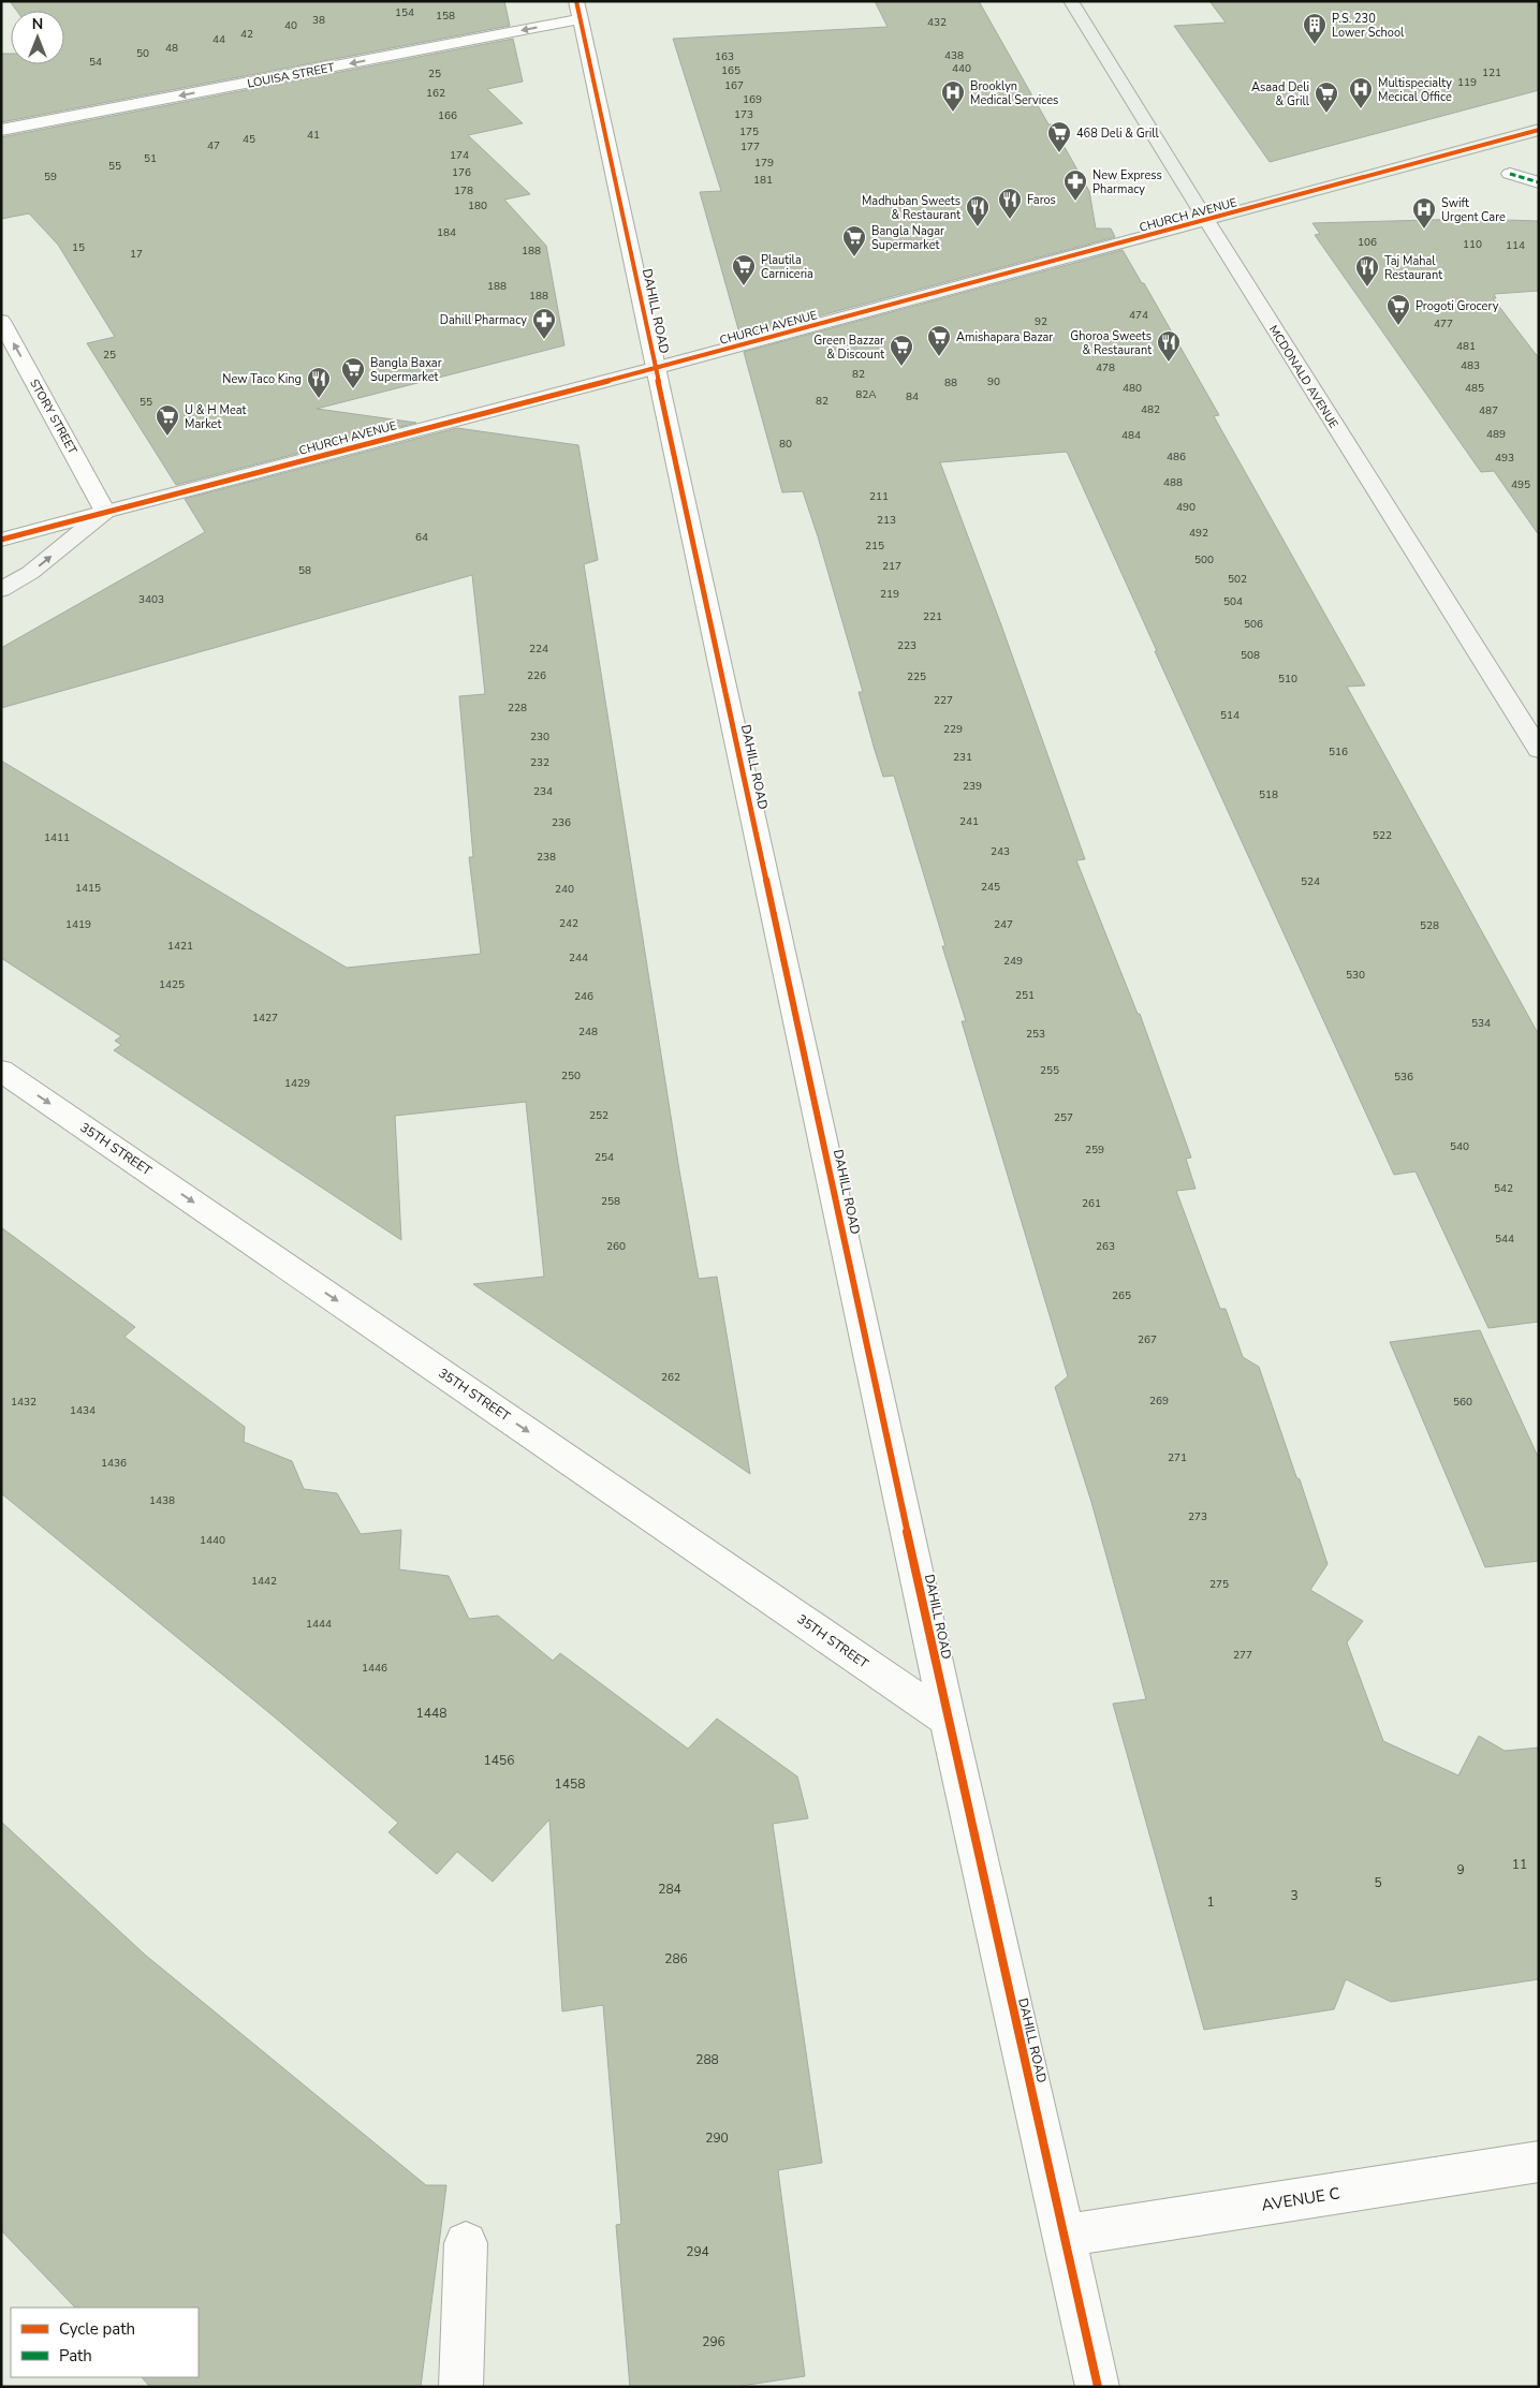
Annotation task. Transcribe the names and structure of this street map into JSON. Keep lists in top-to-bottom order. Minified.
{"streets":{"main road":["CHURCH AVENUE","MCDONALD AVENUE"],"street":["LOUISA STREET","DAHILL ROAD","STORY STREET","35TH STREET","AVENUE C"]},"crossings":[["LOUISA STREET","DAHILL ROAD"],["CHURCH AVENUE","DAHILL ROAD"],["CHURCH AVENUE","MCDONALD AVENUE"],["CHURCH AVENUE","STORY STREET"],["DAHILL ROAD","35TH STREET"],["DAHILL ROAD","AVENUE C"]],"one_way":["LOUISA STREET","STORY STREET","35TH STREET"],"places":{"building":["P.S. 230 Lower School"],"hospital":["Multispecialty Mecical Office","Brooklyn Medical Services","Swift Urgent Care"],"supermarket":["Asaad Deli & Grill","468 Deli & Grill","Bangla Nagar Supermarket","Plautila Carniceria","Progoti Grocery","Amishapara Bazar","Green Bazzar & Discount","Bangla Baxar Supermarket","U & H Meat Market"],"pharmacy":["New Express Pharmacy","Dahill Pharmacy"],"restaurant":["Faros","Madhuban Sweets & Restaurant","Taj Mahal Restaurant","Ghoroa Sweets & Restaurant","New Taco King"]},"house_numbers":["154","158","38","432","40","42","44","48","50","438","163","54","440","165","121","25","119","167","162","169","173","166","175","41","45","47","177","174","51","179","55","176","59","181","178","180","184","106","110","114","15","188","17","188","188","474","92","477","481","25","483","478","82","90","88","480","485","82A","84","82","55","482","487","489","484","80","486","493","488","495","211","490","213","492","64","215","500","217","58","502","219","3403","504","221","506","223","224","508","226","225","510","227","228","514","229","230","516","231","232","239","234","518","241","236","522","1411","243","238","524","245","1415","240","242","1419","247","528","1421","244","249","530","1425","251","246","1427","534","248","253","255","250","536","1429","252","257","540","259","254","542","258","261","544","260","263","265","267","262","269","1432","560","1434","271","1436","1438","273","1440","1442","275","1444","277","1446","1448","1456","1458","11","9","5","284","3","1","286","288","290","294","296"],"legend":["Cycle path","Path"],"north":"top"}
